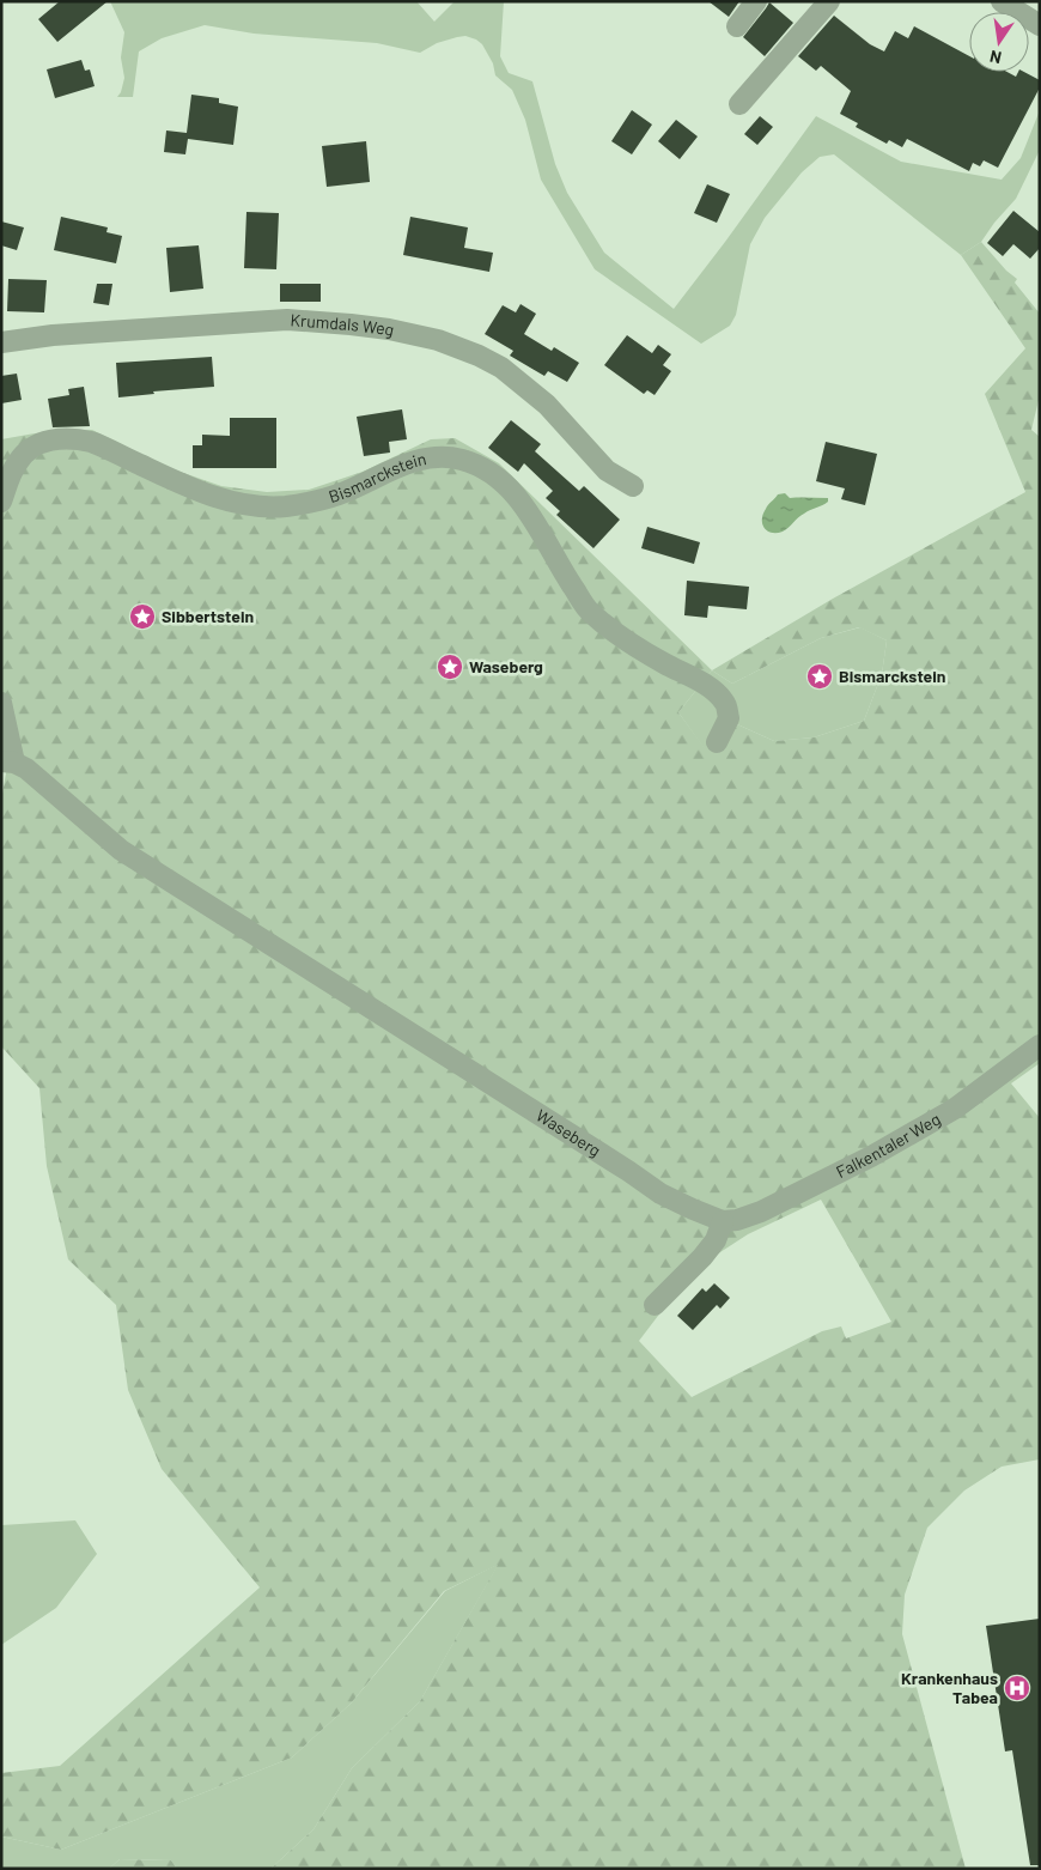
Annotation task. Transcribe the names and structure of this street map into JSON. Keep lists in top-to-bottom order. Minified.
{"streets":{"street":["Krumdals Weg","Bismarckstein","Waseberg","Falkentaler Weg"]},"crossings":[["Waseberg","Falkentaler Weg"]],"places":{"place":["Sibbertstein","Waseberg","Bismarckstein"],"hospital":["Krankenhaus Tabea"]},"north":"bottom"}
